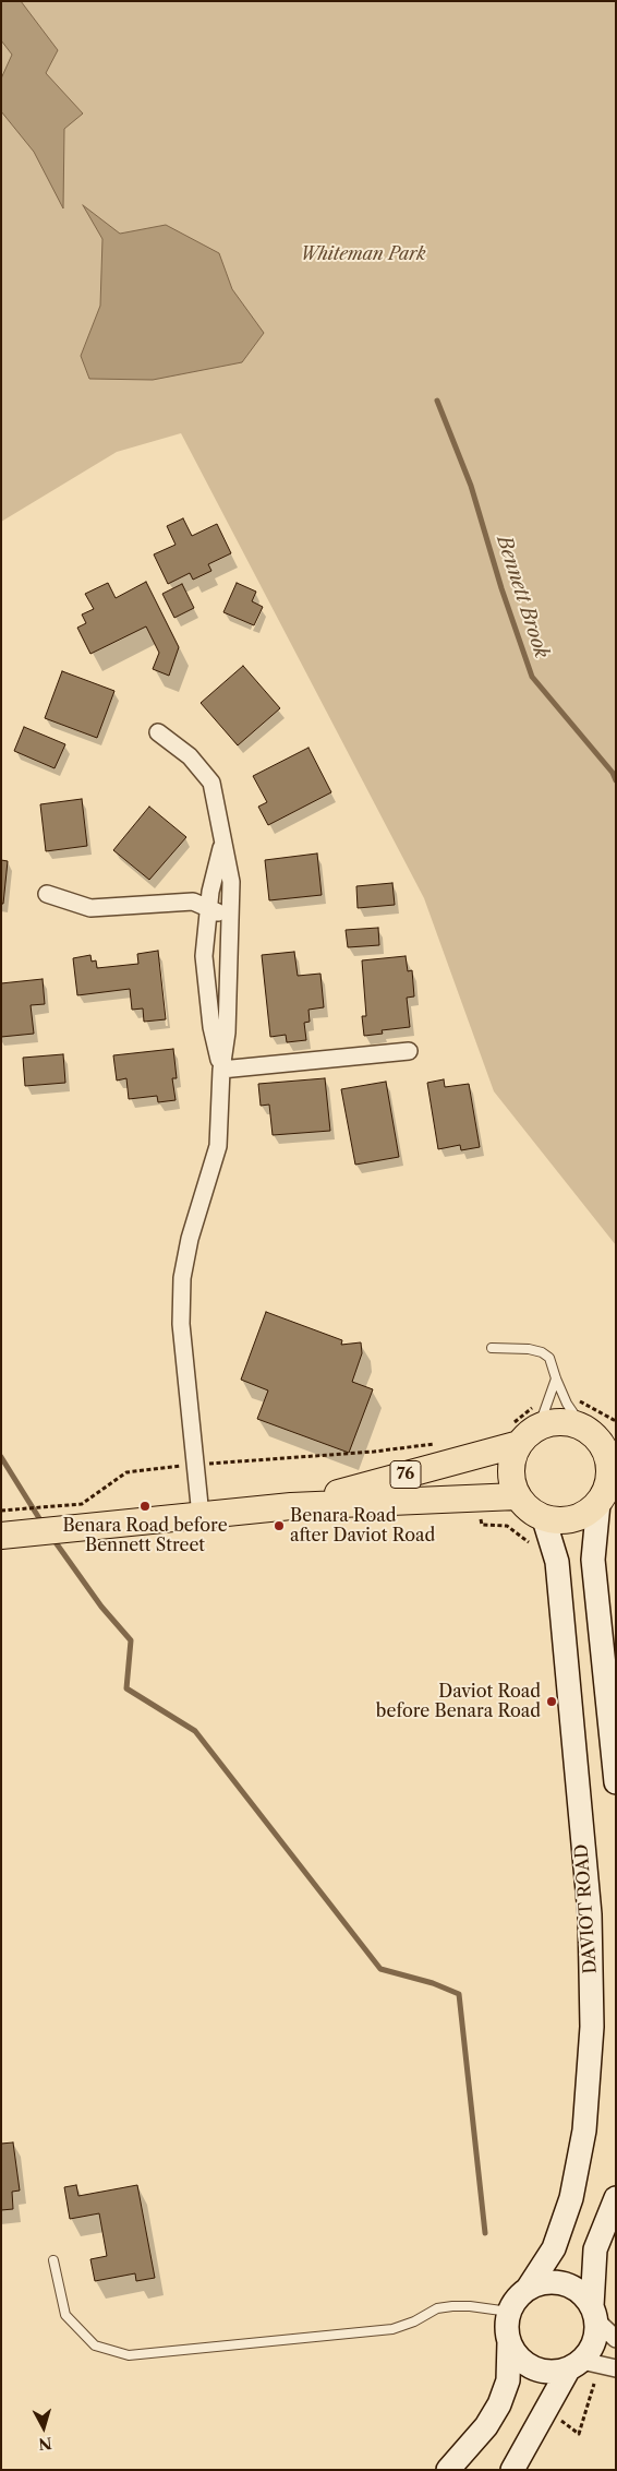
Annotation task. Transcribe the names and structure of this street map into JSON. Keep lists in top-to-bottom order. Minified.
{"streets":{"main road":["76"],"street":["DAVIOT ROAD"]},"crossings":[["76","DAVIOT ROAD"]],"water":["Bennett Brook"],"parks":["Whiteman Park"],"places":["Benara Road before Bennett Street","Benara Road after Daviot Road","Daviot Road before Benara Road"],"north":"bottom"}
